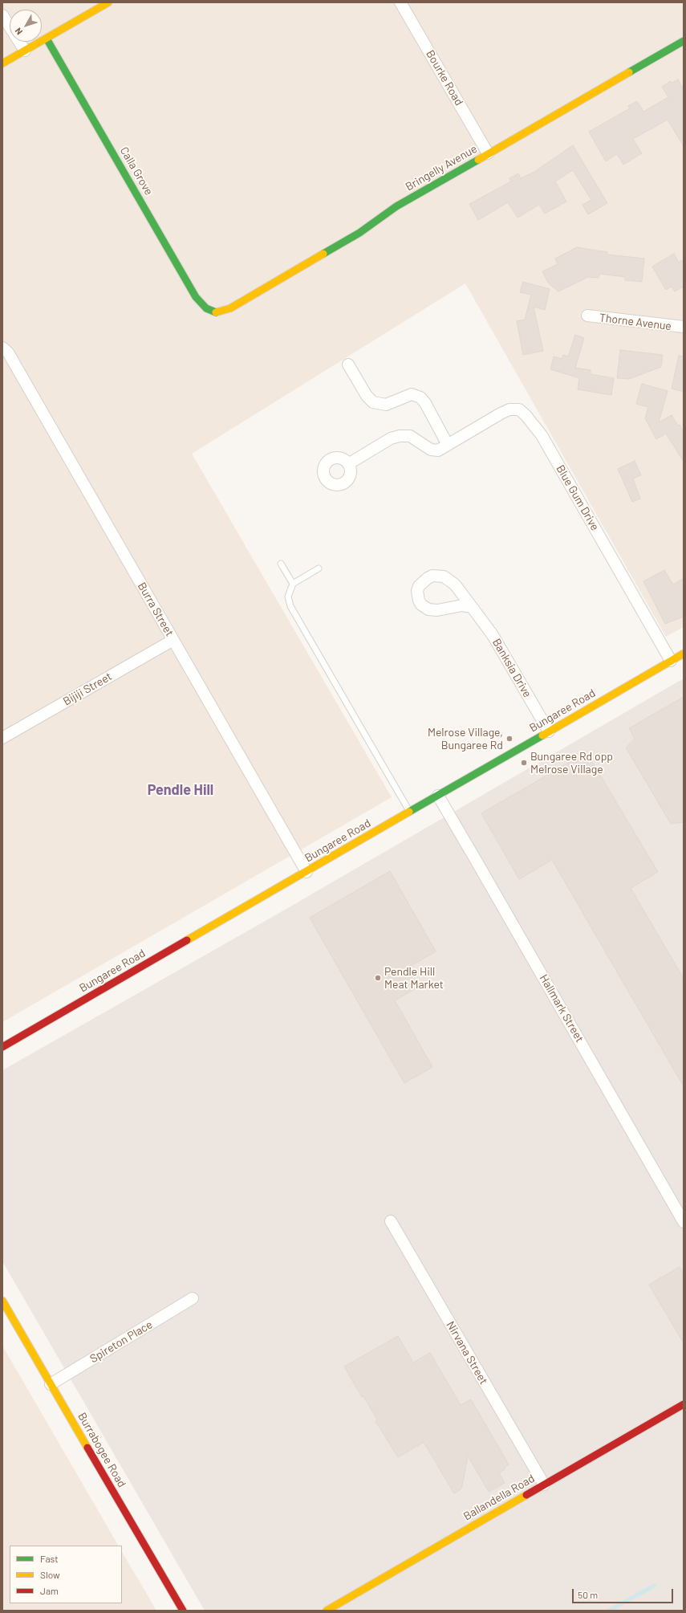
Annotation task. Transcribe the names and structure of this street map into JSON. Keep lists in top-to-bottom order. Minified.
{"streets":{"street":["Bourke Road","Bringelly Avenue","Calla Grove","Thorne Avenue","Blue Gum Drive","Burra Street","Banksia Drive","Bijiji Street","Bungaree Road","Hallmark Street","Spireton Place","Nirvana Street","Burrabogee Road","Ballandella Road"]},"crossings":[["Bourke Road","Bringelly Avenue"],["Bringelly Avenue","Calla Grove"],["Blue Gum Drive","Bungaree Road"],["Burra Street","Bijiji Street"],["Burra Street","Bungaree Road"],["Banksia Drive","Bungaree Road"],["Bungaree Road","Hallmark Street"],["Spireton Place","Burrabogee Road"],["Nirvana Street","Ballandella Road"]],"districts":["Pendle Hill"],"places":["Melrose Village, Bungaree Rd","Bungaree Rd opp Melrose Village","Pendle Hill Meat Market"],"legend":["Fast","Slow","Jam"],"scale_bar":"50 m","north":"bottom left"}
